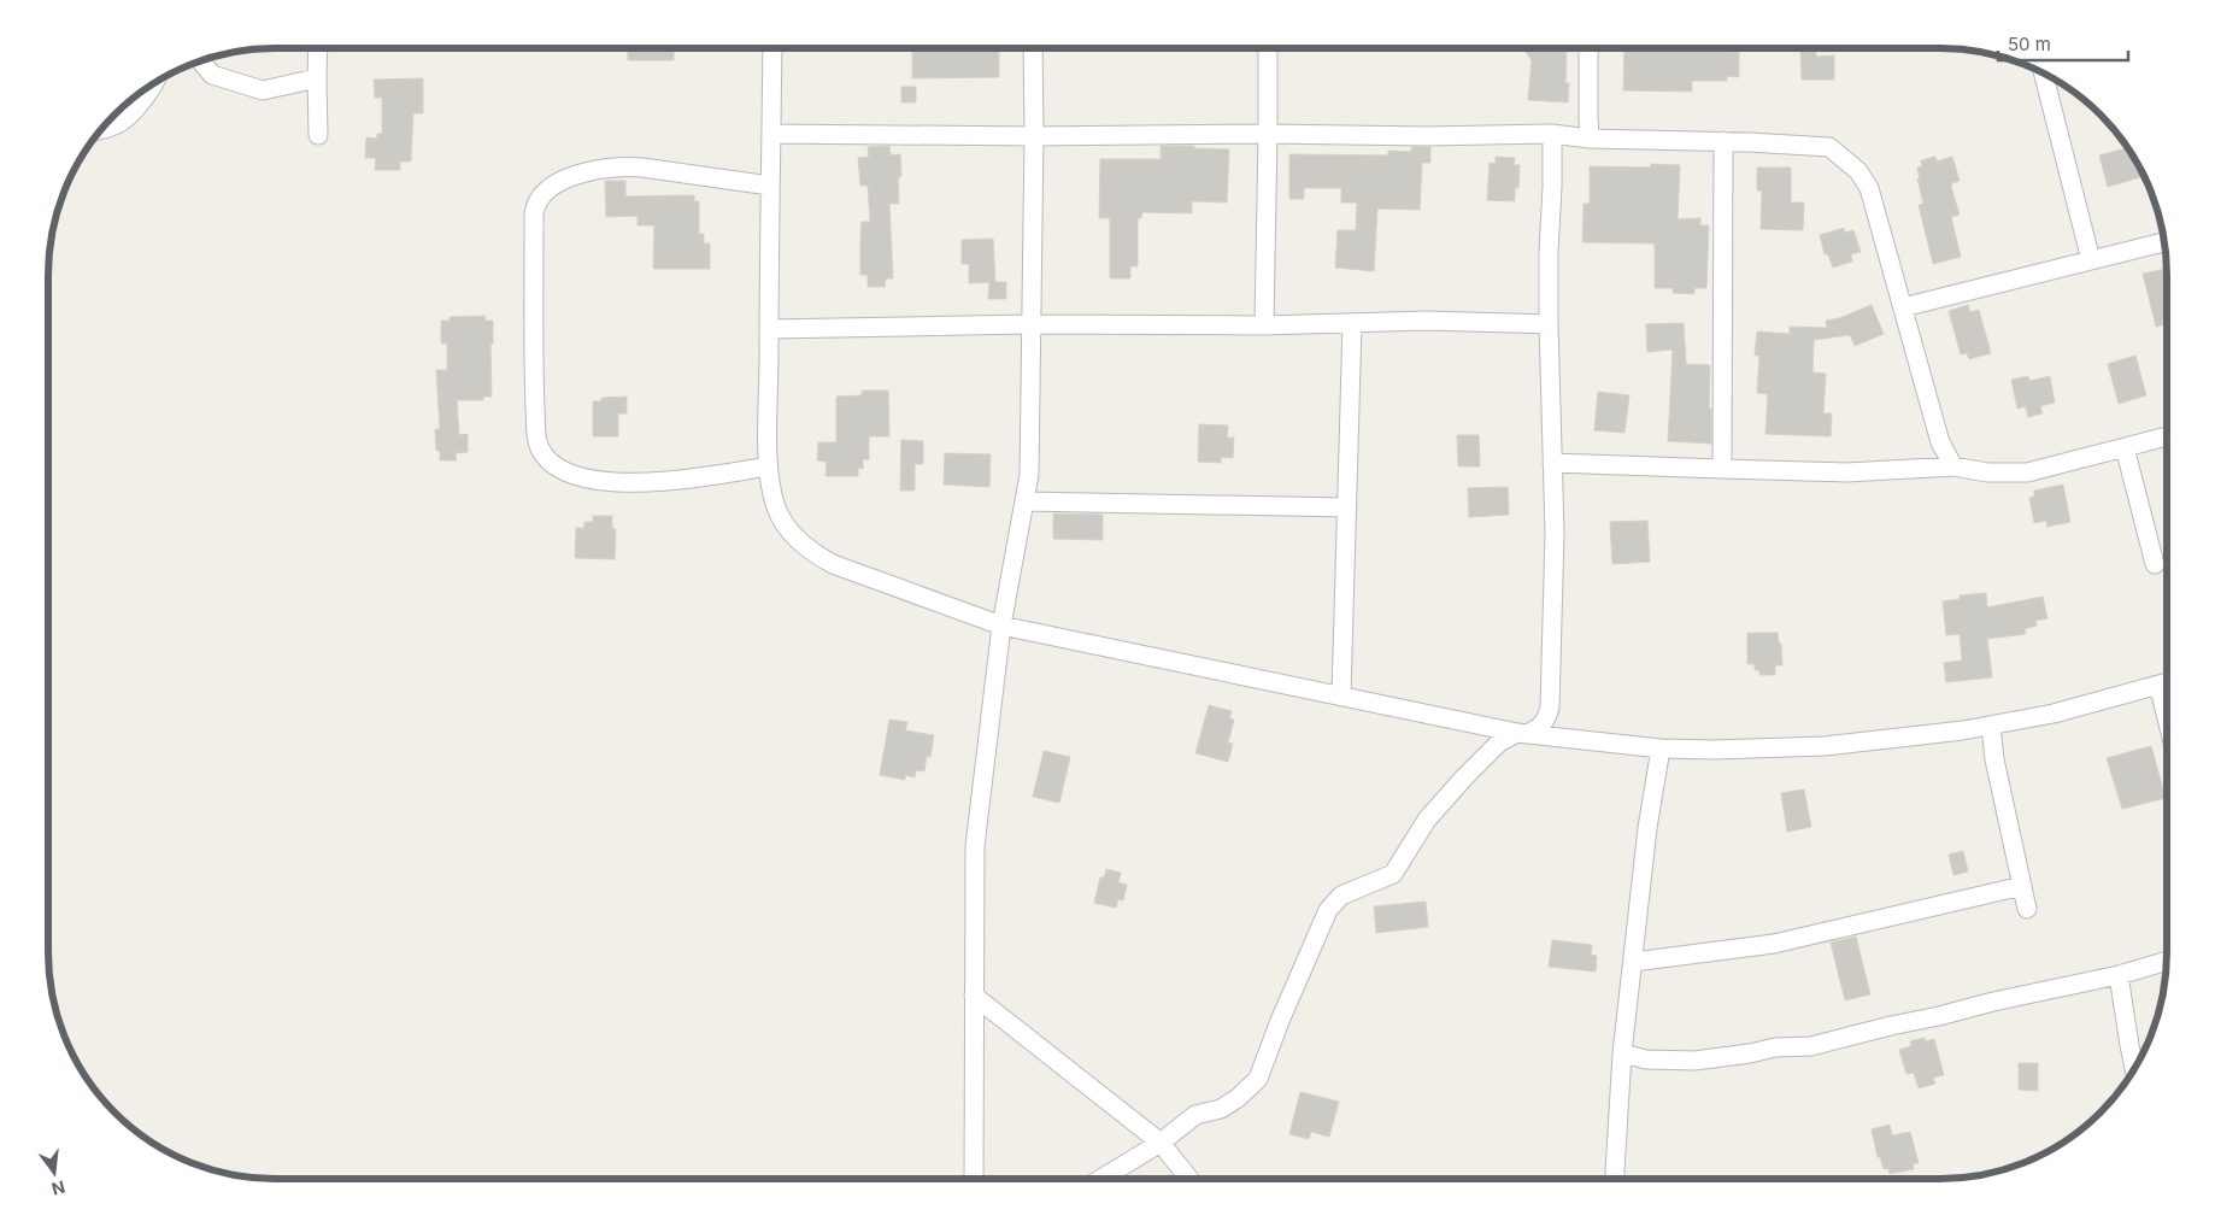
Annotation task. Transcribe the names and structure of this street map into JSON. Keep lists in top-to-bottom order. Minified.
{"scale_bar":"50 m","north":"bottom"}
